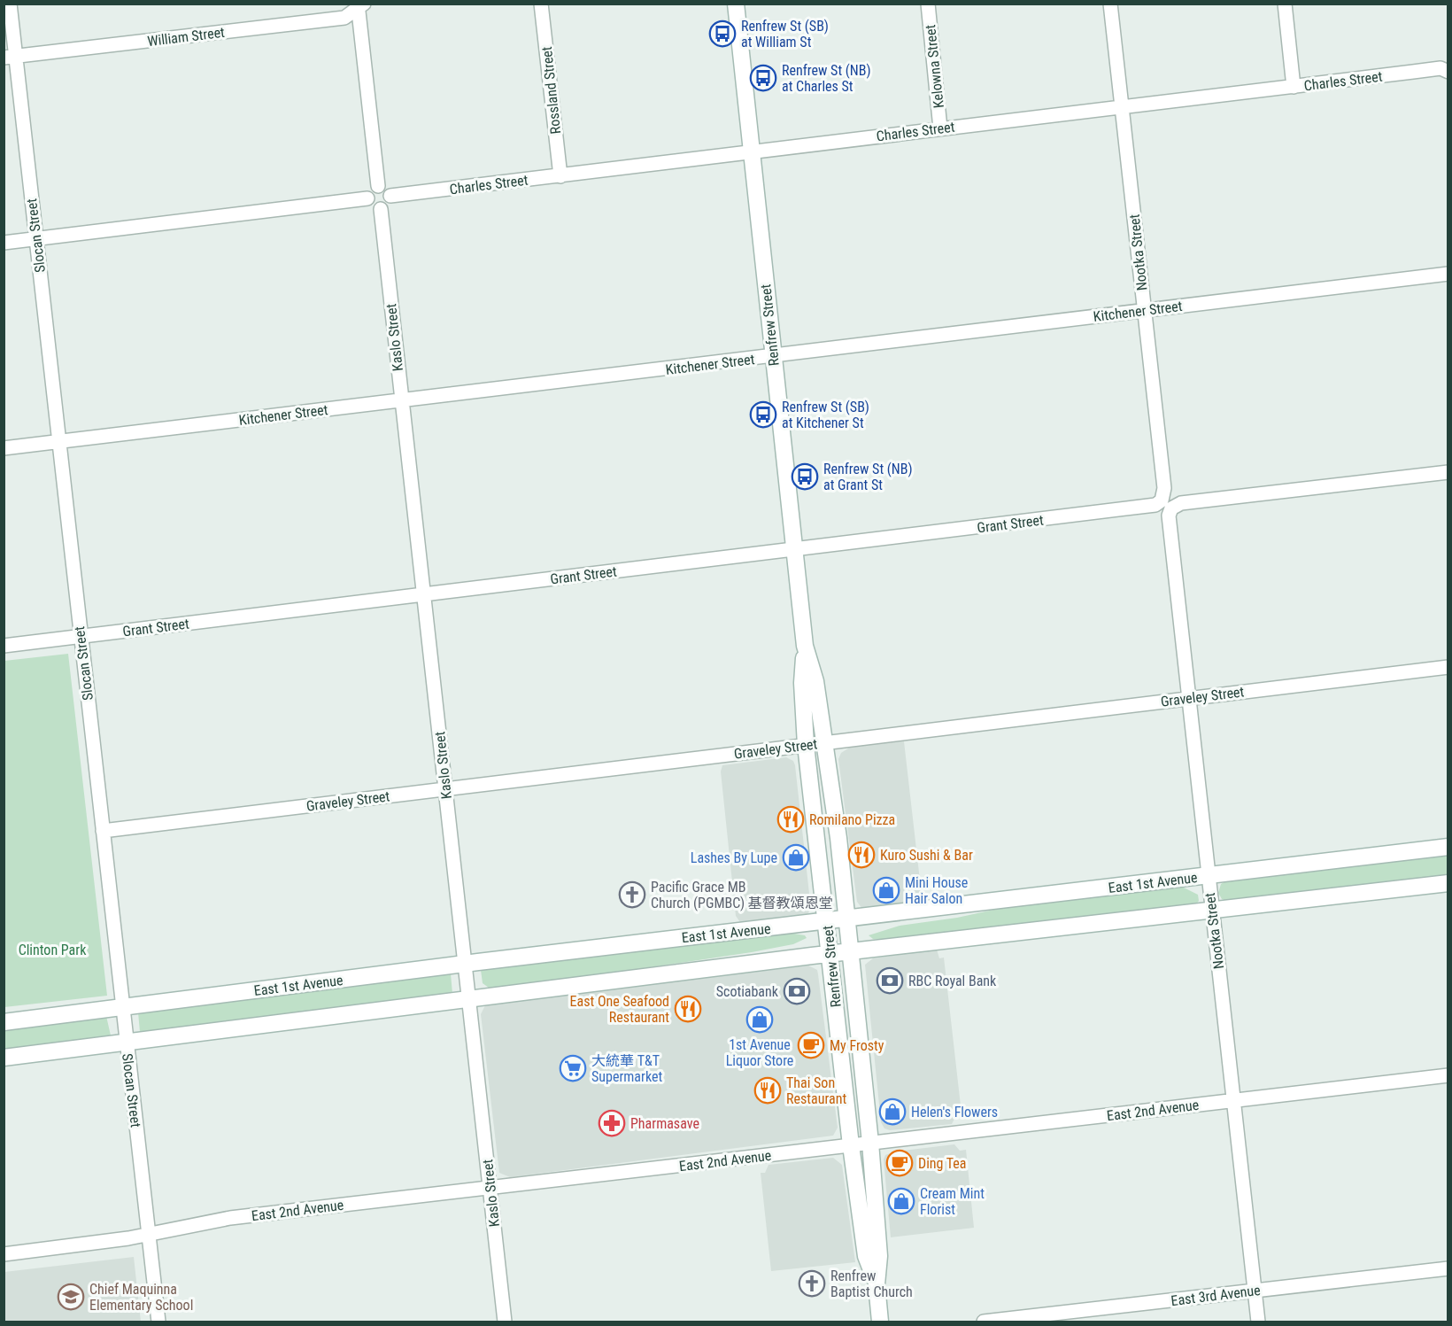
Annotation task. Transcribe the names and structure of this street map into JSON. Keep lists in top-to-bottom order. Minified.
{"streets":{"main road":["Renfrew Street","East 1st Avenue"],"street":["William Street","Kelowna Street","Charles Street","Rossland Street","Slocan Street","Nootka Street","Kitchener Street","Kaslo Street","Grant Street","Graveley Street","East 2nd Avenue","East 3rd Avenue"]},"crossings":[["William Street","Slocan Street"],["Kelowna Street","Charles Street"],["Charles Street","Rossland Street"],["Charles Street","Nootka Street"],["Charles Street","Renfrew Street"],["Charles Street","Kaslo Street"],["Slocan Street","Kitchener Street"],["Slocan Street","Grant Street"],["Slocan Street","Graveley Street"],["Slocan Street","East 1st Avenue"],["Slocan Street","East 2nd Avenue"],["Nootka Street","Kitchener Street"],["Nootka Street","Grant Street"],["Nootka Street","Graveley Street"],["Nootka Street","East 1st Avenue"],["Nootka Street","East 2nd Avenue"],["Nootka Street","East 3rd Avenue"],["Kitchener Street","Renfrew Street"],["Kitchener Street","Kaslo Street"],["Renfrew Street","Grant Street"],["Renfrew Street","Graveley Street"],["Renfrew Street","East 1st Avenue"],["Renfrew Street","East 2nd Avenue"],["Kaslo Street","Grant Street"],["Kaslo Street","Graveley Street"],["Kaslo Street","East 1st Avenue"],["Kaslo Street","East 2nd Avenue"]],"parks":["Clinton Park"],"places":{"bus stop":["Renfrew St (SB) at William St","Renfrew St (NB) at Charles St","Renfrew St (SB) at Kitchener St","Renfrew St (NB) at Grant St"],"restaurant":["Romilano Pizza","Kuro Sushi & Bar","East One Seafood Restaurant","Thai Son Restaurant"],"shop":["Lashes By Lupe","Mini House Hair Salon","1st Avenue Liquor Store","Helen's Flowers","Cream Mint Florist"],"church":["Pacific Grace MB Church (PGMBC) 基督教頌恩堂","Renfrew Baptist Church"],"bank":["RBC Royal Bank","Scotiabank"],"cafe":["My Frosty","Ding Tea"],"supermarket":["大統華 T&T Supermarket"],"pharmacy":["Pharmasave"],"school or university":["Chief Maquinna Elementary School"]}}
